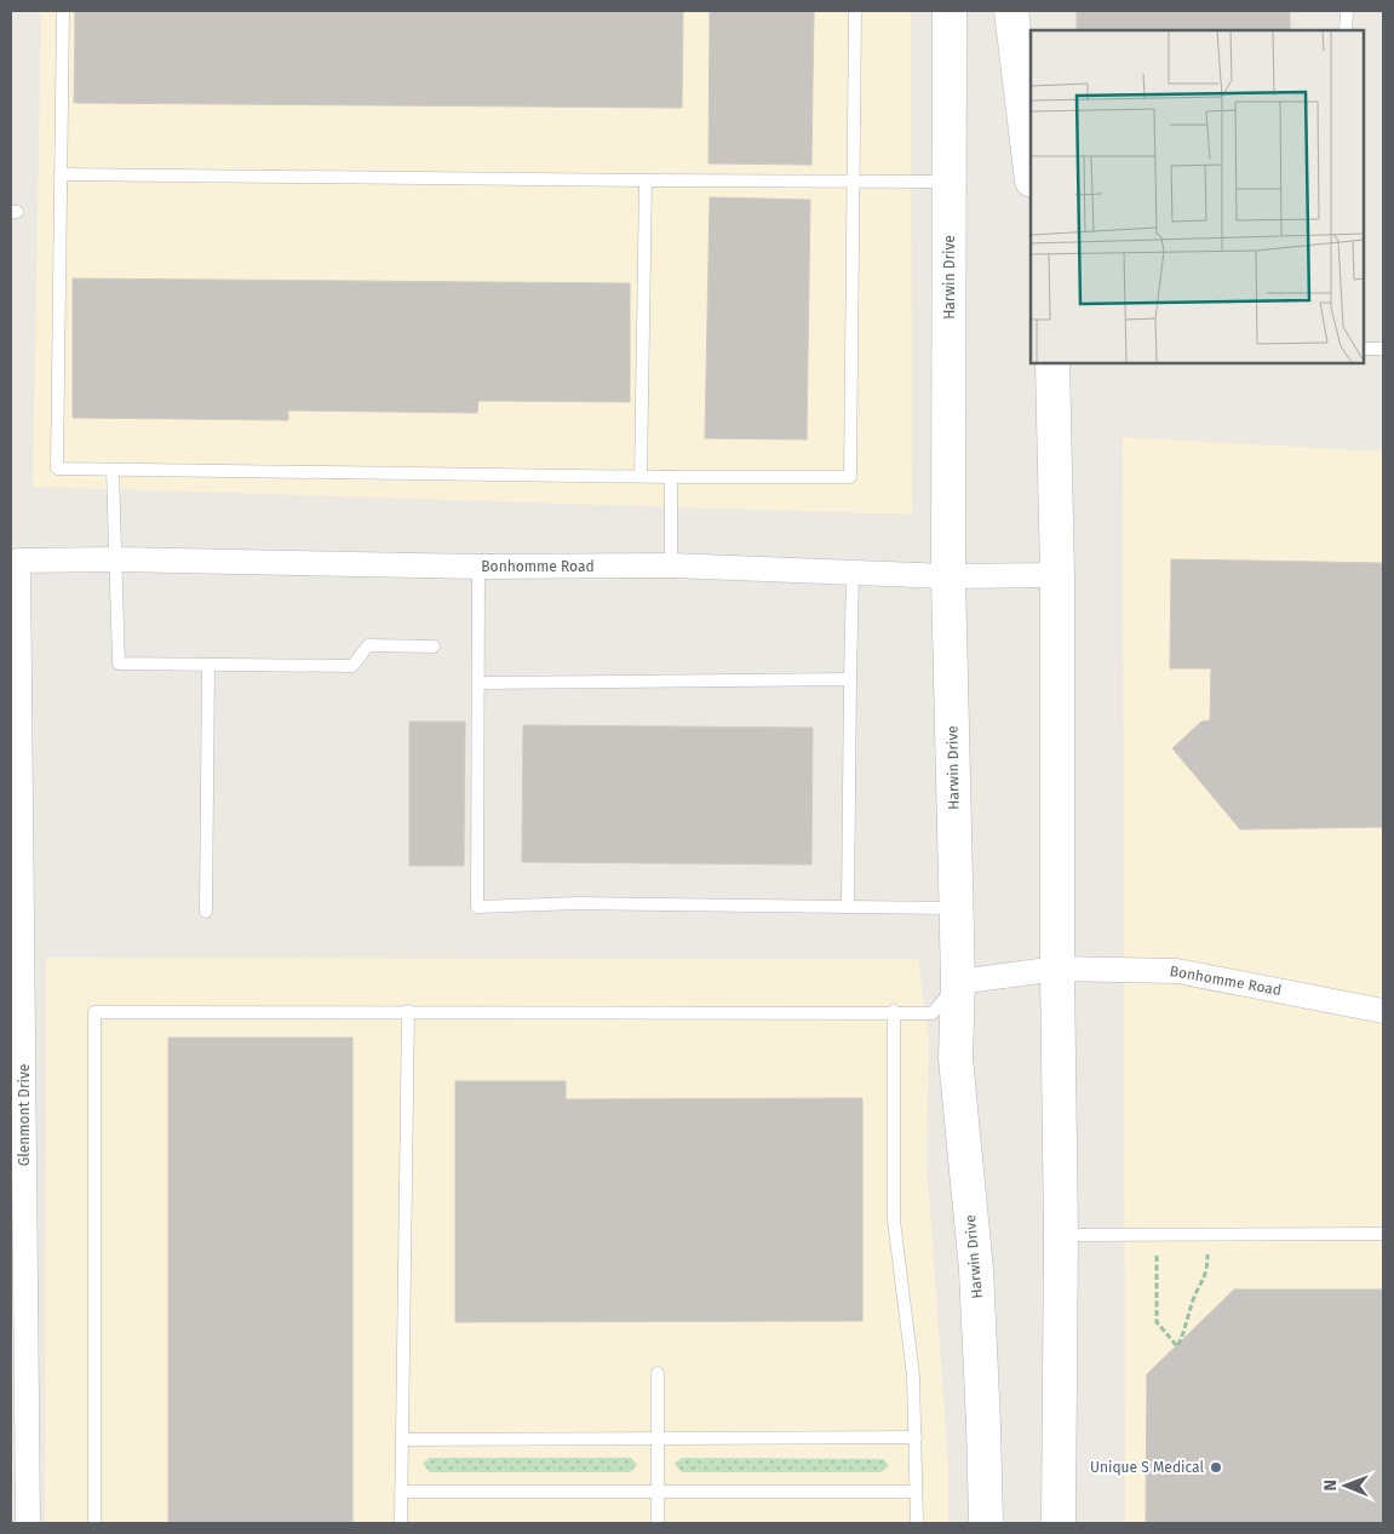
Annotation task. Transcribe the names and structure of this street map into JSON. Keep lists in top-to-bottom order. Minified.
{"streets":{"main road":["Harwin Drive"],"street":["Bonhomme Road","Glenmont Drive"]},"crossings":[["Harwin Drive","Bonhomme Road"],["Bonhomme Road","Glenmont Drive"]],"places":["Unique S Medical"],"north":"left"}
